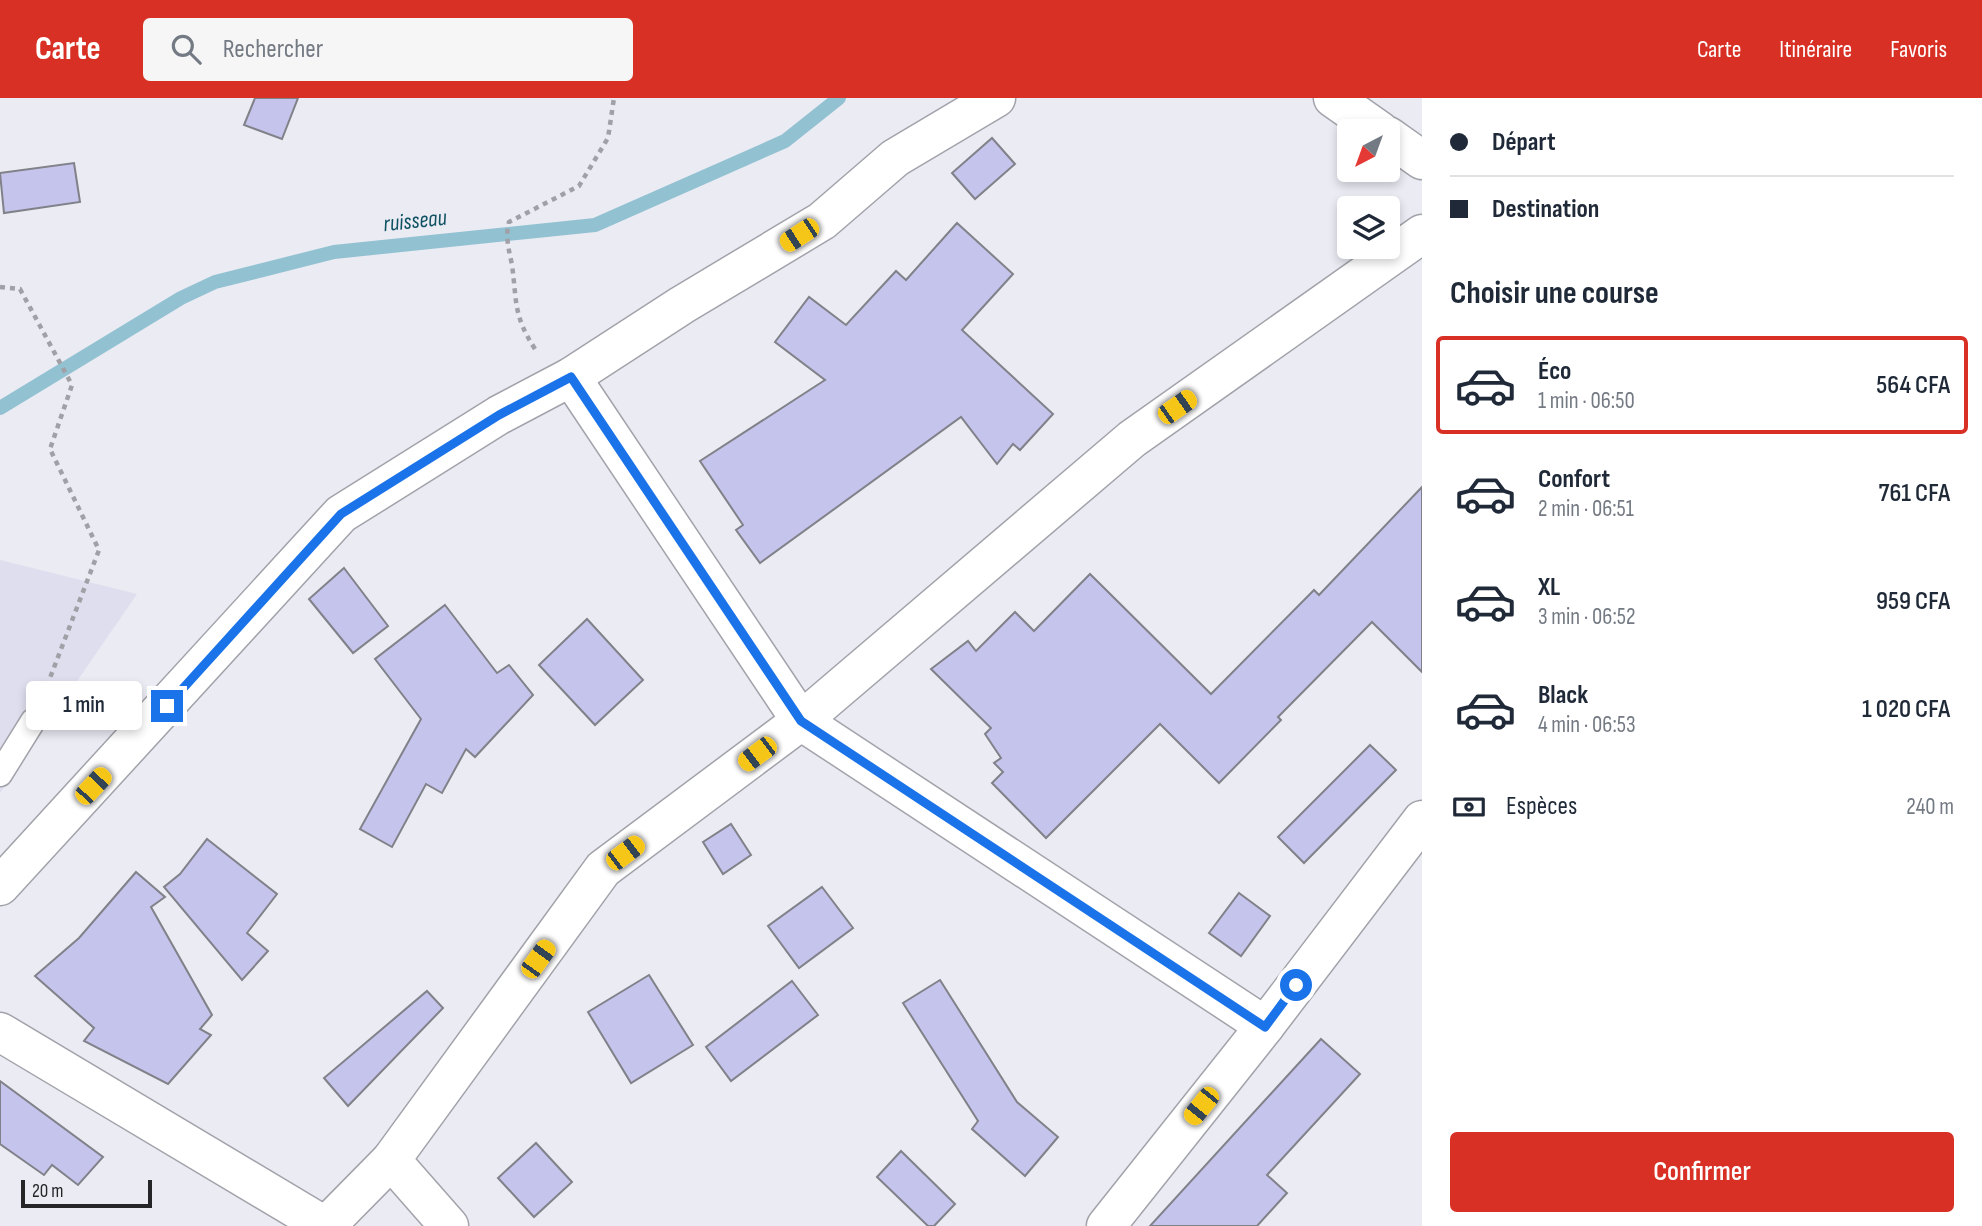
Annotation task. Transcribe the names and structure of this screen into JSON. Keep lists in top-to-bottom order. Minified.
{"water":["ruisseau"],"scale_bar":"20 m","north":"bottom left","page":{"header":"Carte","search":"Rechercher","nav":["Carte","Itinéraire","Favoris"],"banner":["Départ","Destination"],"heading":"Choisir une course","list":[{"name":"Éco","note":"1 min · 06:50","value":"564 CFA"},{"name":"Confort","note":"2 min · 06:51","value":"761 CFA"},{"name":"XL","note":"3 min · 06:52","value":"959 CFA"},{"name":"Black","note":"4 min · 06:53","value":"1 020 CFA"}],"bubble":"1 min","pay":["Espèces","240 m"],"buttons":"Confirmer","scale":"20 m"}}
